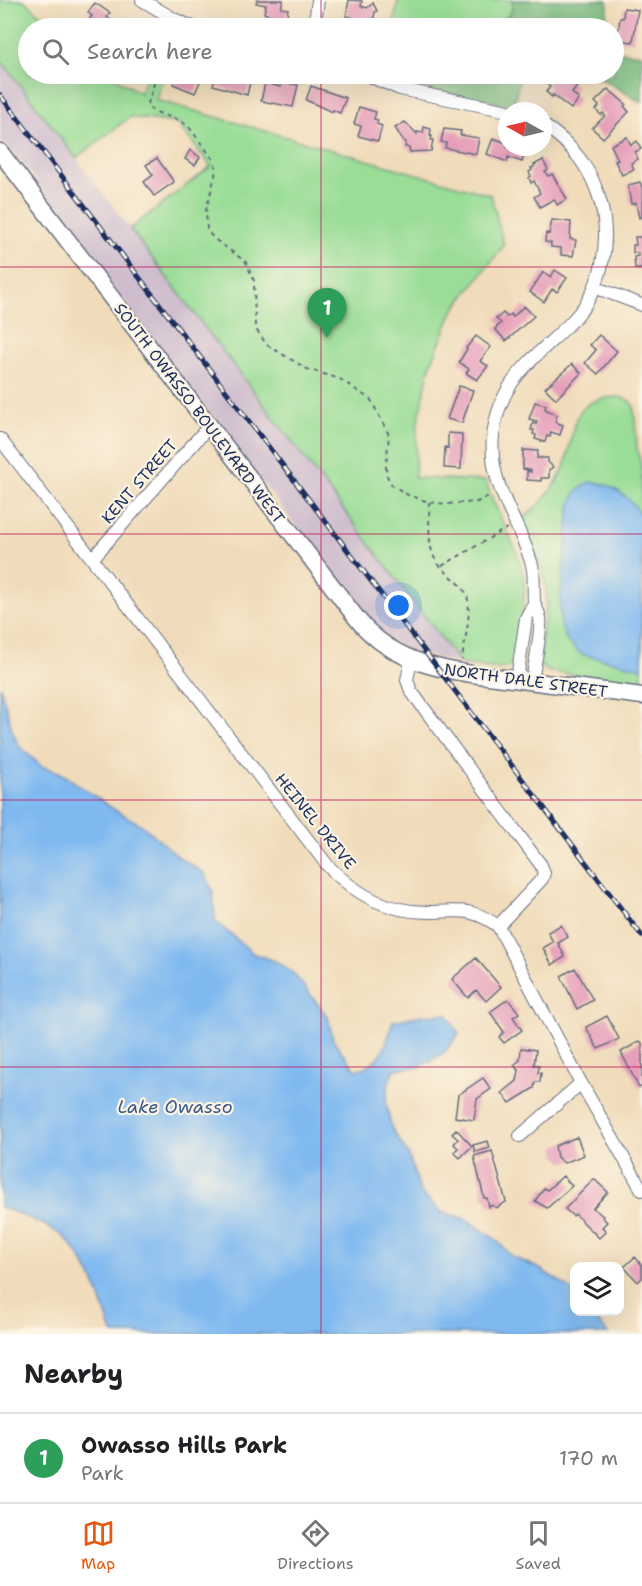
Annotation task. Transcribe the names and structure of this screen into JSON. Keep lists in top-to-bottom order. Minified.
{"streets":{"street":["SOUTH OWASSO BOULEVARD WEST","KENT STREET","NORTH DALE STREET","HEINEL DRIVE"]},"crossings":[["SOUTH OWASSO BOULEVARD WEST","KENT STREET"],["SOUTH OWASSO BOULEVARD WEST","NORTH DALE STREET"],["KENT STREET","HEINEL DRIVE"]],"water":["Lake Owasso"],"north":"left","page":{"search":"Search here","pins":"1","heading":"Nearby","list":[{"mark":"1","name":"Owasso Hills Park","note":"Park","value":"170 m"}],"nav":["Map","Directions","Saved"]}}
